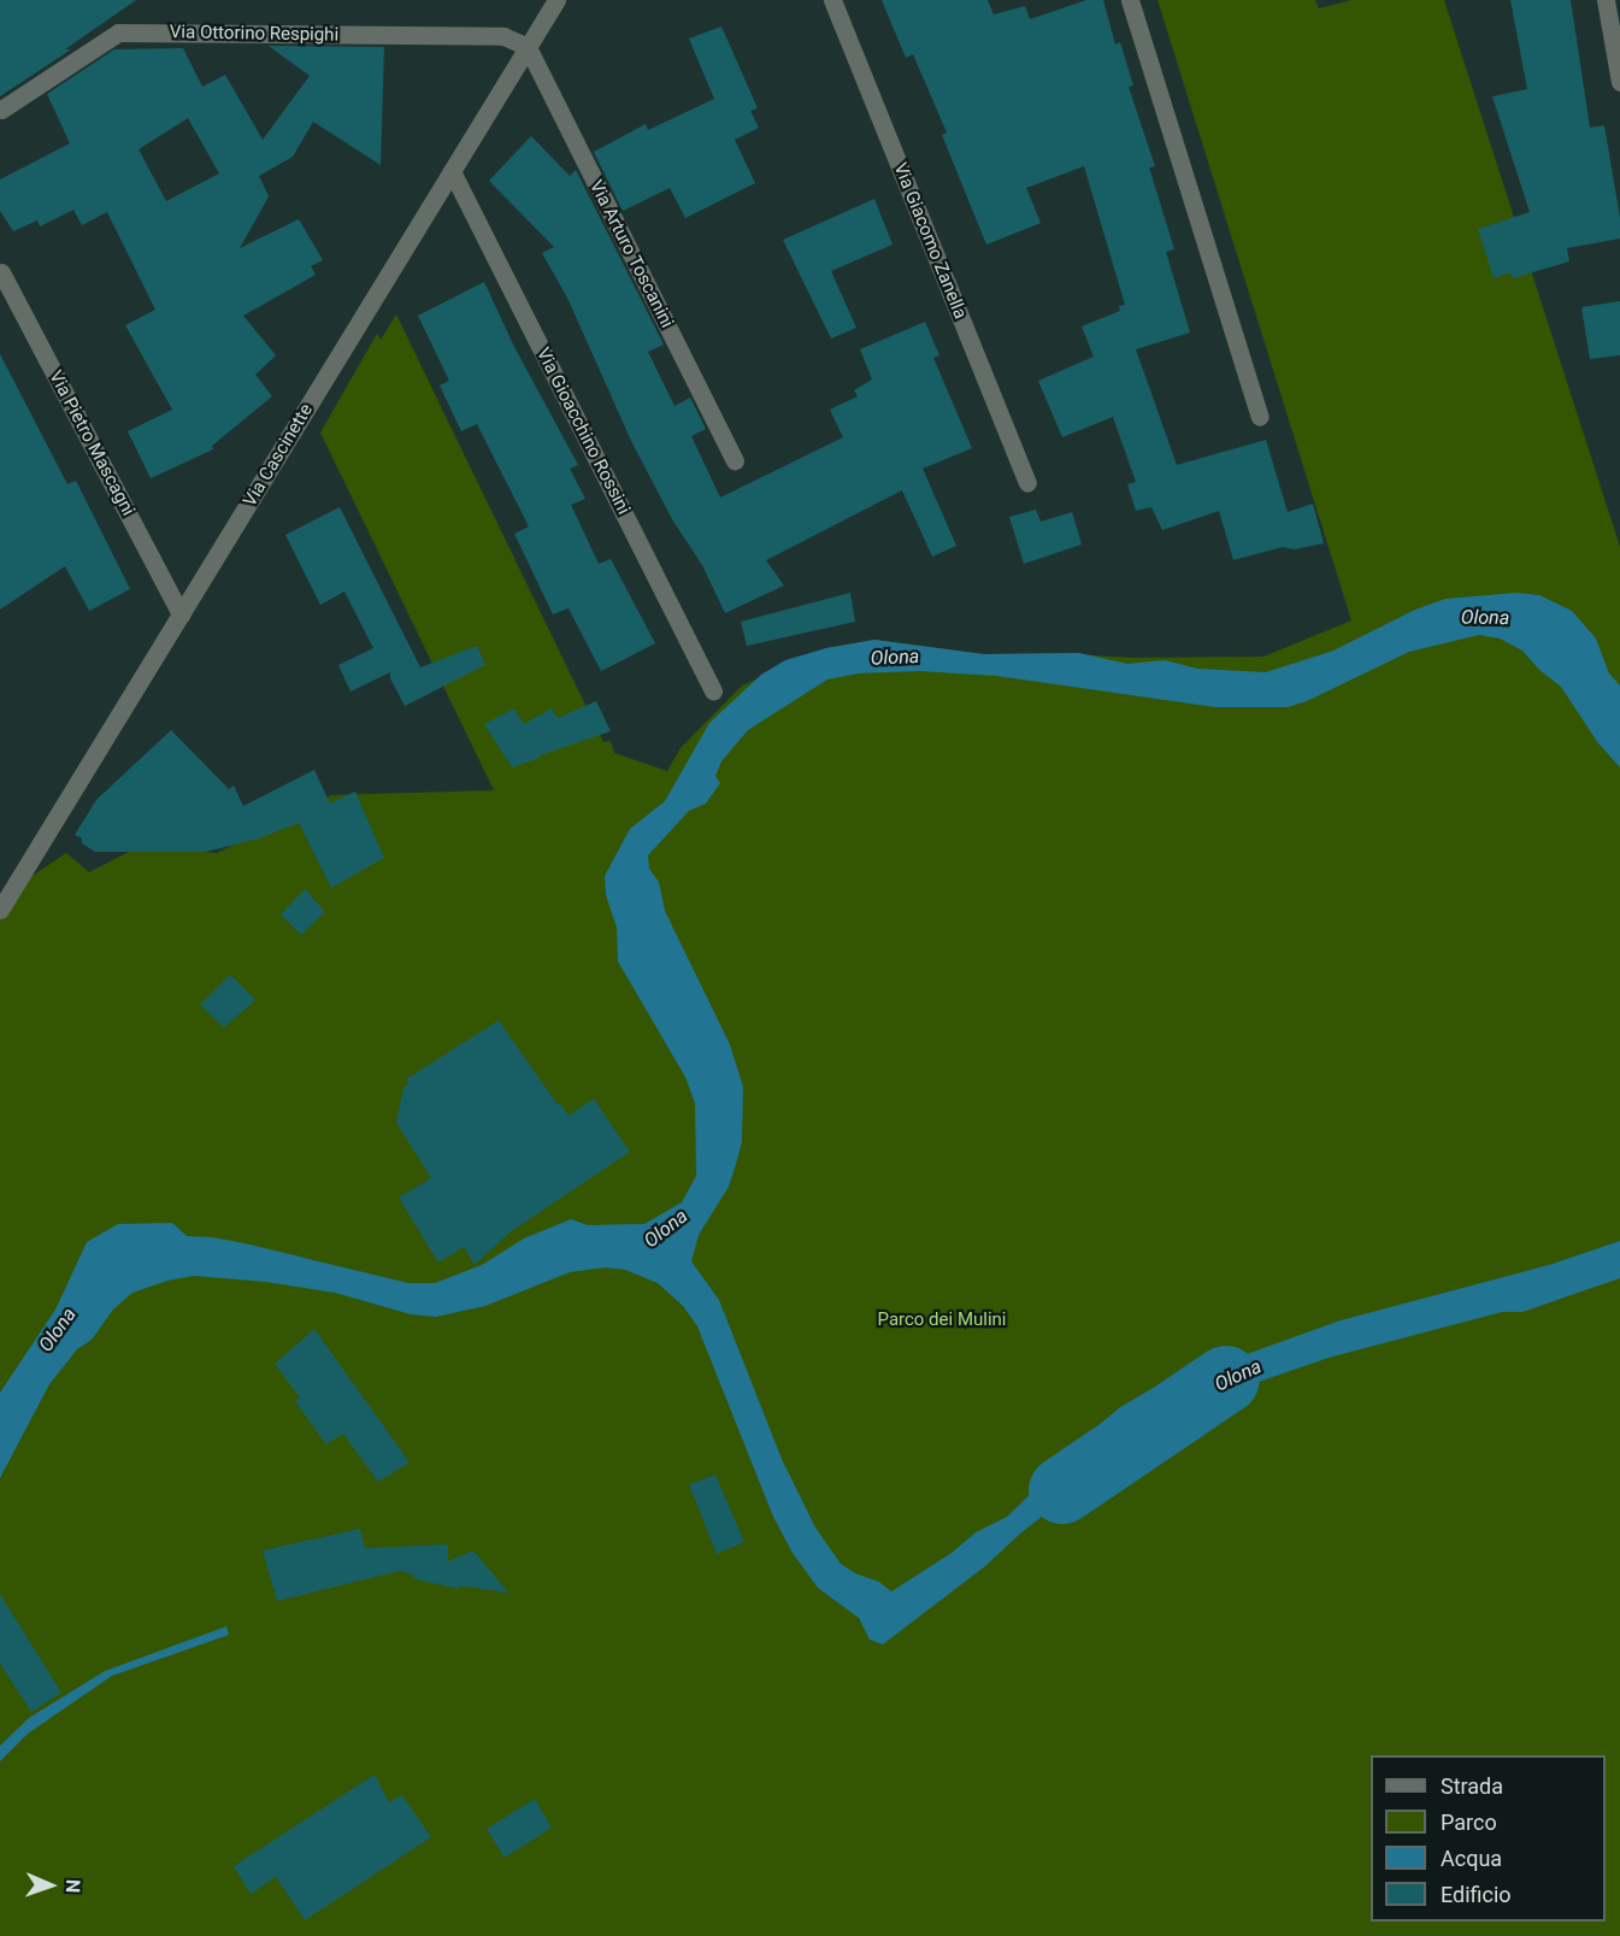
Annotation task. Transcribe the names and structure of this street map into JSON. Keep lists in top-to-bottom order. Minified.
{"streets":{"street":["Via Ottorino Respighi","Via Giacomo Zanella","Via Arturo Toscanini","Via Gioacchino Rossini","Via Pietro Mascagni","Via Cascinette"]},"crossings":[["Via Ottorino Respighi","Via Arturo Toscanini"],["Via Ottorino Respighi","Via Cascinette"],["Via Arturo Toscanini","Via Cascinette"],["Via Gioacchino Rossini","Via Cascinette"],["Via Pietro Mascagni","Via Cascinette"]],"water":["Olona"],"parks":["Parco dei Mulini"],"legend":["Strada","Parco","Acqua","Edificio"],"north":"right"}
